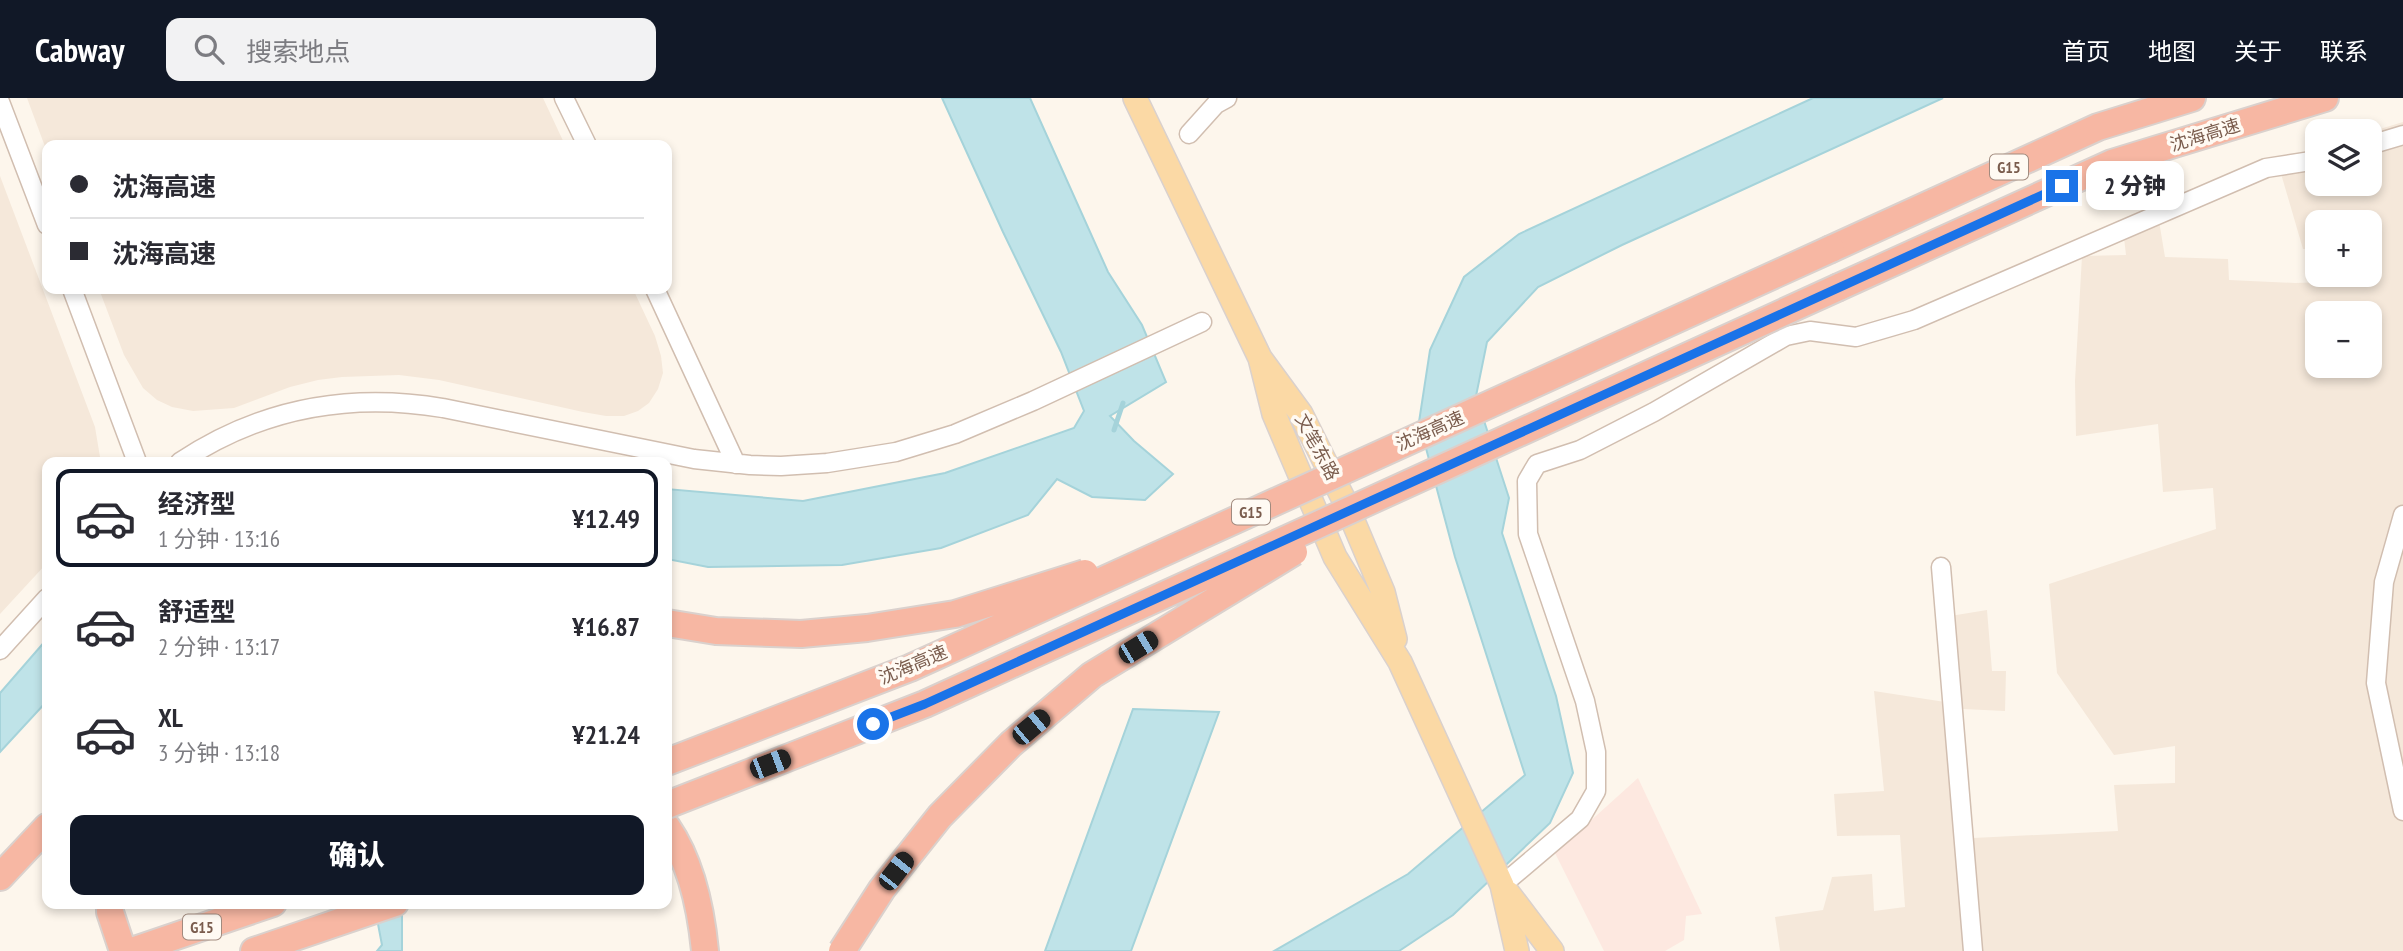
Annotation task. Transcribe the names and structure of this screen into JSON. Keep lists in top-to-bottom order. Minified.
{"streets":{"highway":["沈海高速","G15"],"main road":["文笔东路"]},"page":{"header":"Cabway","search":"搜索地点","nav":["首页","地图","关于","联系"],"map_buttons":["+","−"],"banner":["沈海高速","沈海高速"],"bubble":"2 分钟","list":[{"name":"经济型","note":"1 分钟 · 13:16","value":"¥12.49"},{"name":"舒适型","note":"2 分钟 · 13:17","value":"¥16.87"},{"name":"XL","note":"3 分钟 · 13:18","value":"¥21.24"}],"buttons":"确认"}}
